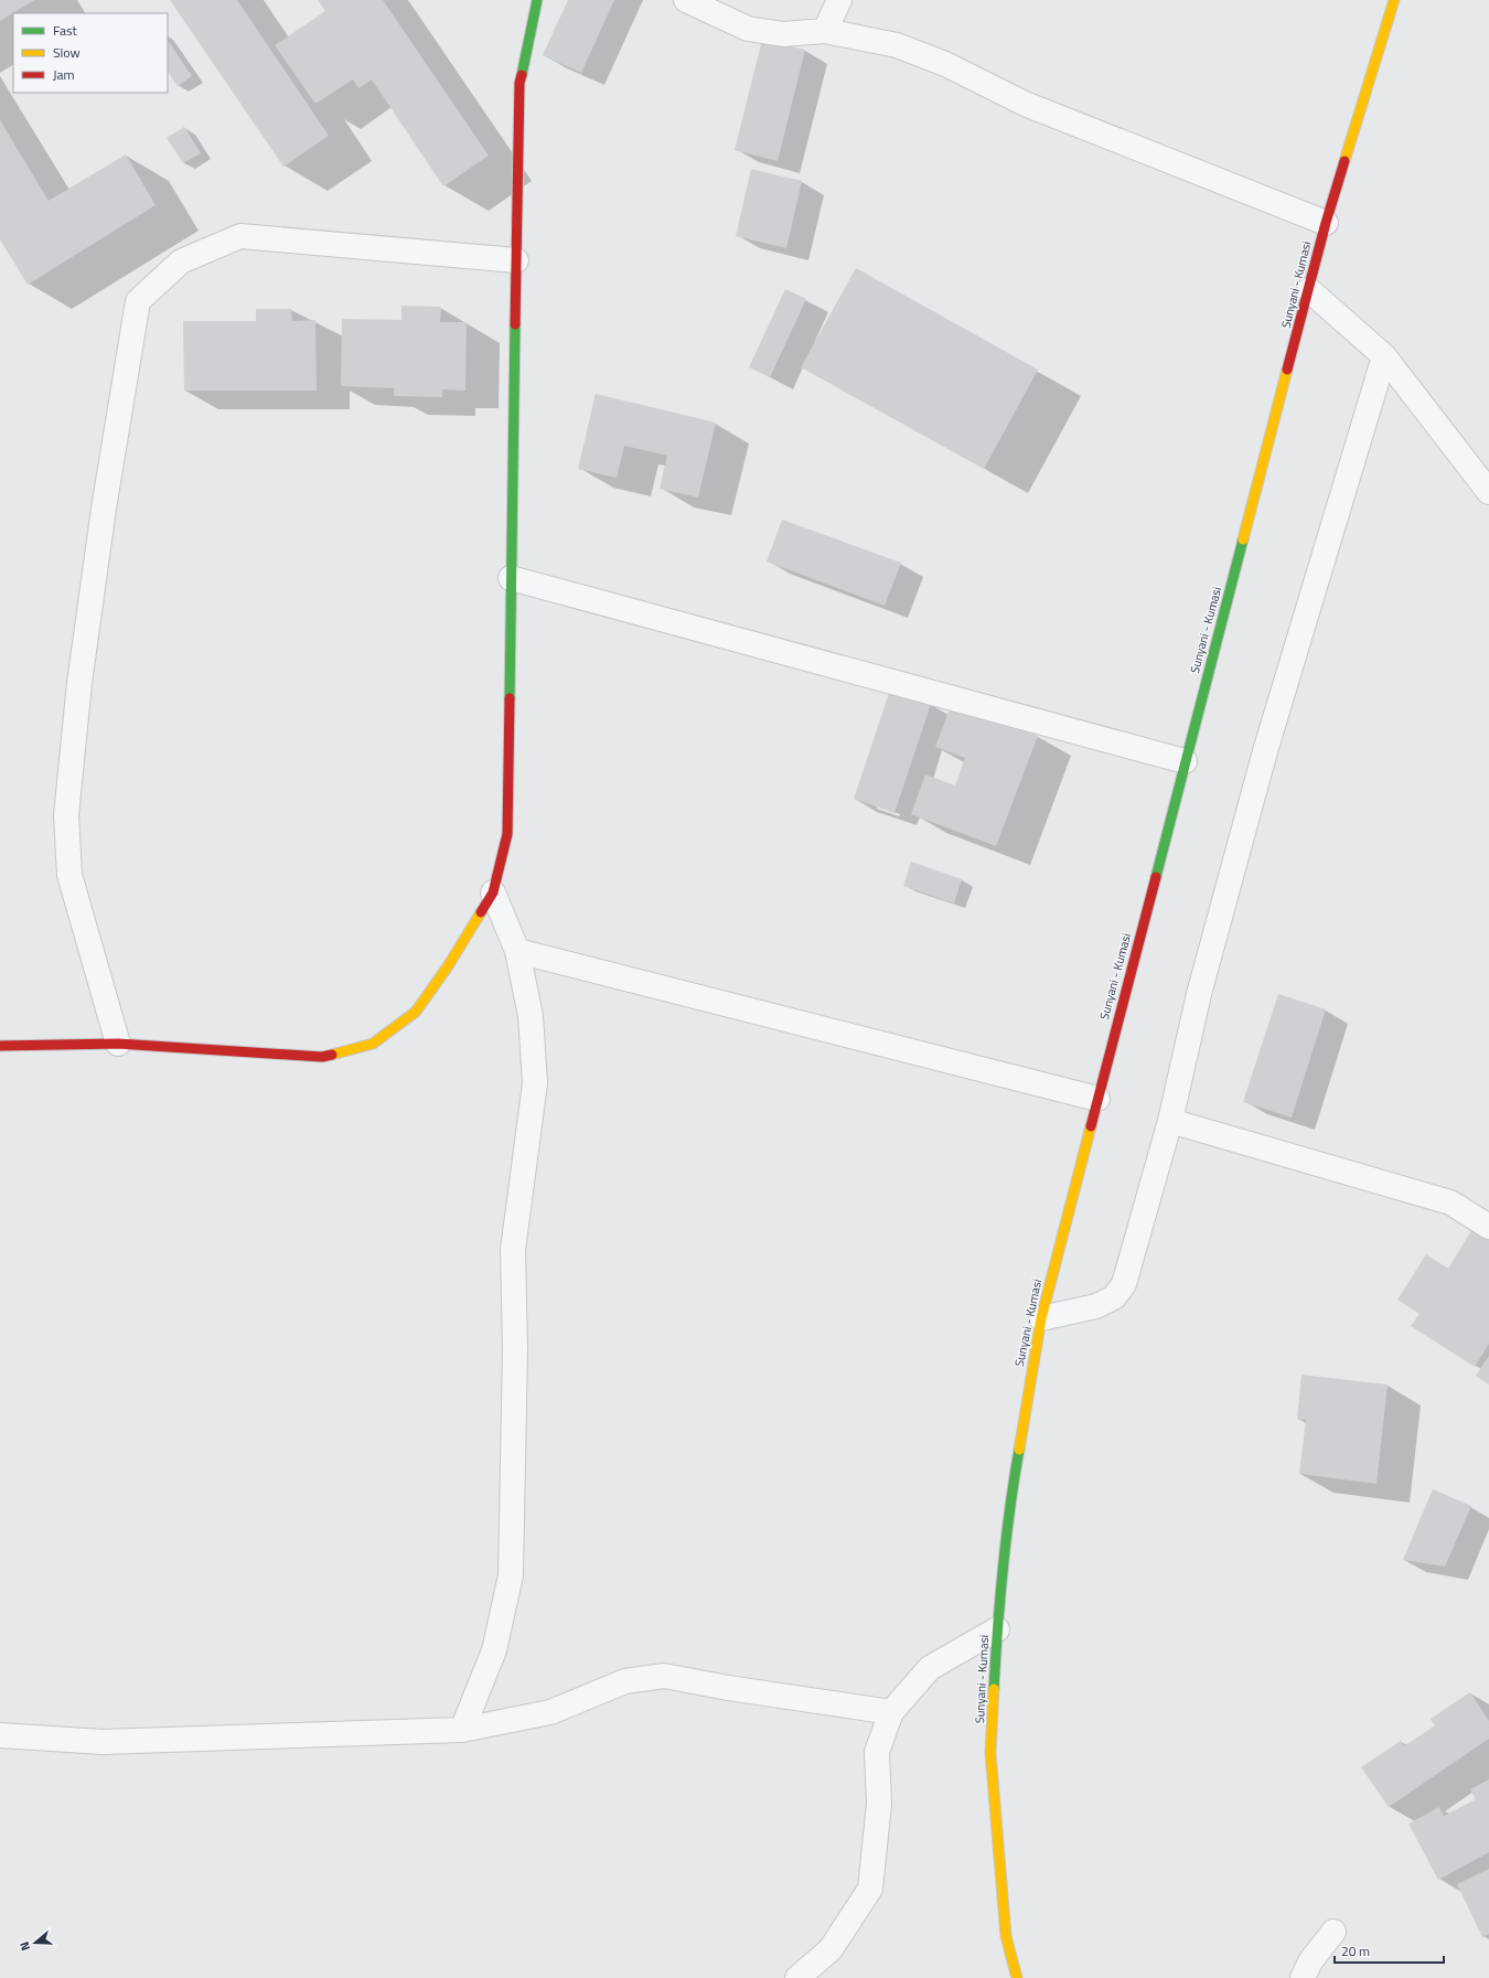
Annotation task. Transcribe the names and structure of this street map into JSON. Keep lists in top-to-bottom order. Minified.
{"streets":{"main road":["Sunyani - Kumasi"]},"legend":["Fast","Slow","Jam"],"scale_bar":"20 m","north":"left"}
